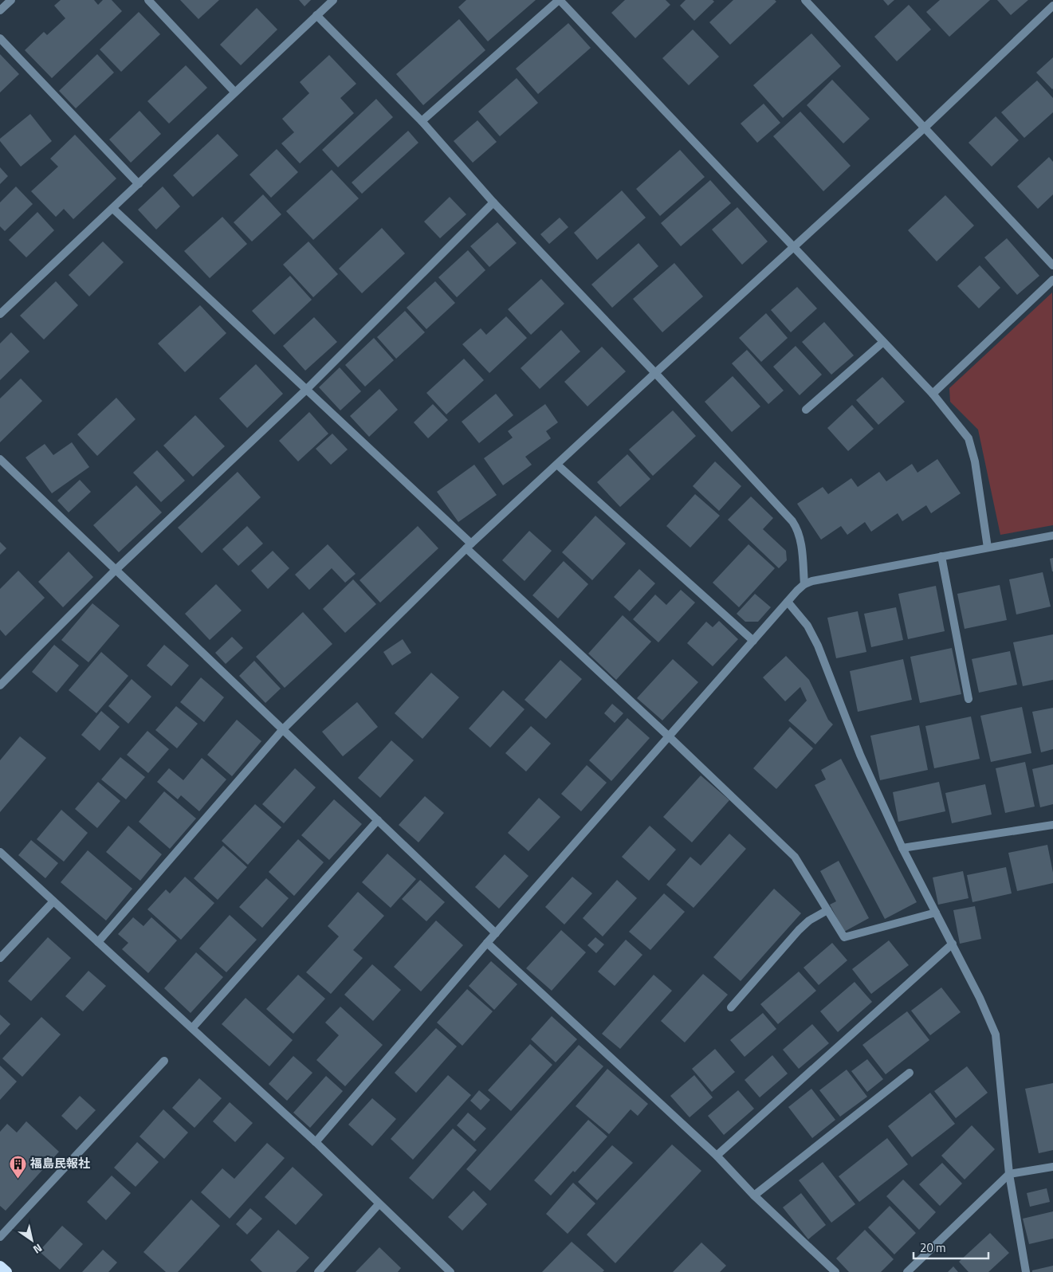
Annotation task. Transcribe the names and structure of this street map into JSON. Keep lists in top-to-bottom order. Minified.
{"places":{"building":["福島民報社"]},"scale_bar":"20 m","north":"bottom right"}
